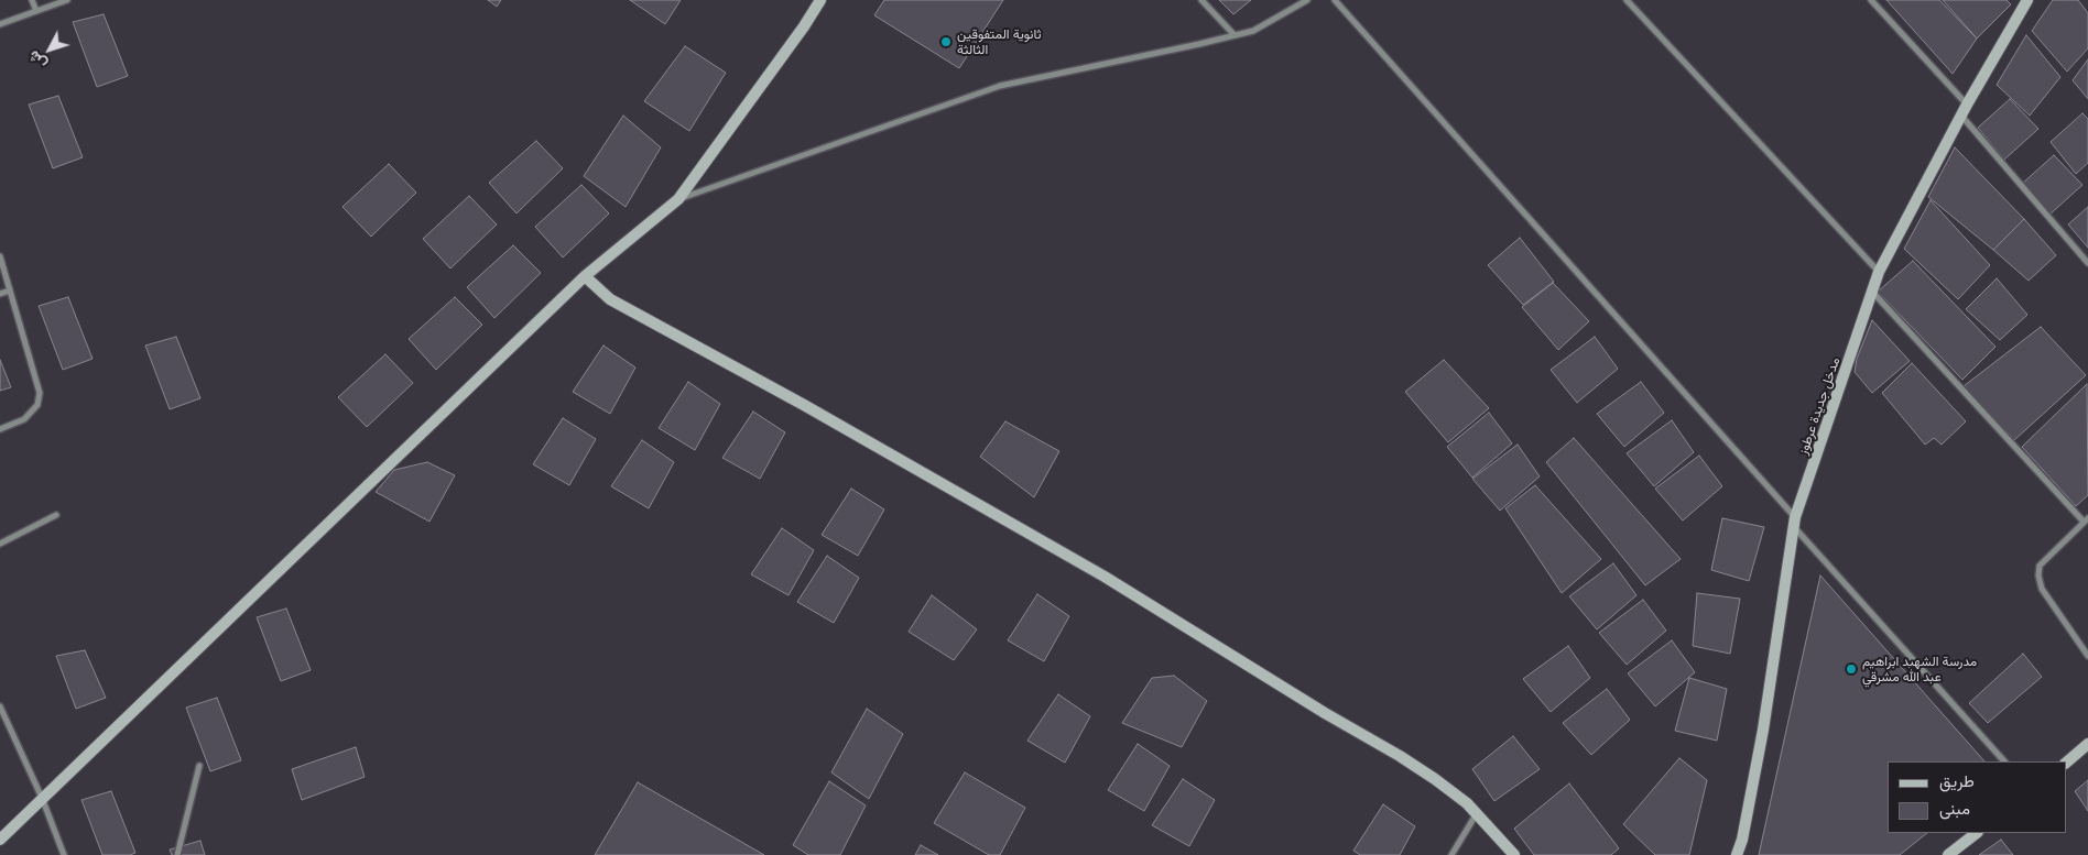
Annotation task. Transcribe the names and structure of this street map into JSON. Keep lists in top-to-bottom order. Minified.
{"streets":{"street":["مدخل جديدة عرطوز"]},"places":["ثانوية المتفوقين الثالثة","مدرسة الشهيد ابراهيم عبد الله مشرقي"],"legend":["طريق","مبنى"],"north":"bottom left"}
